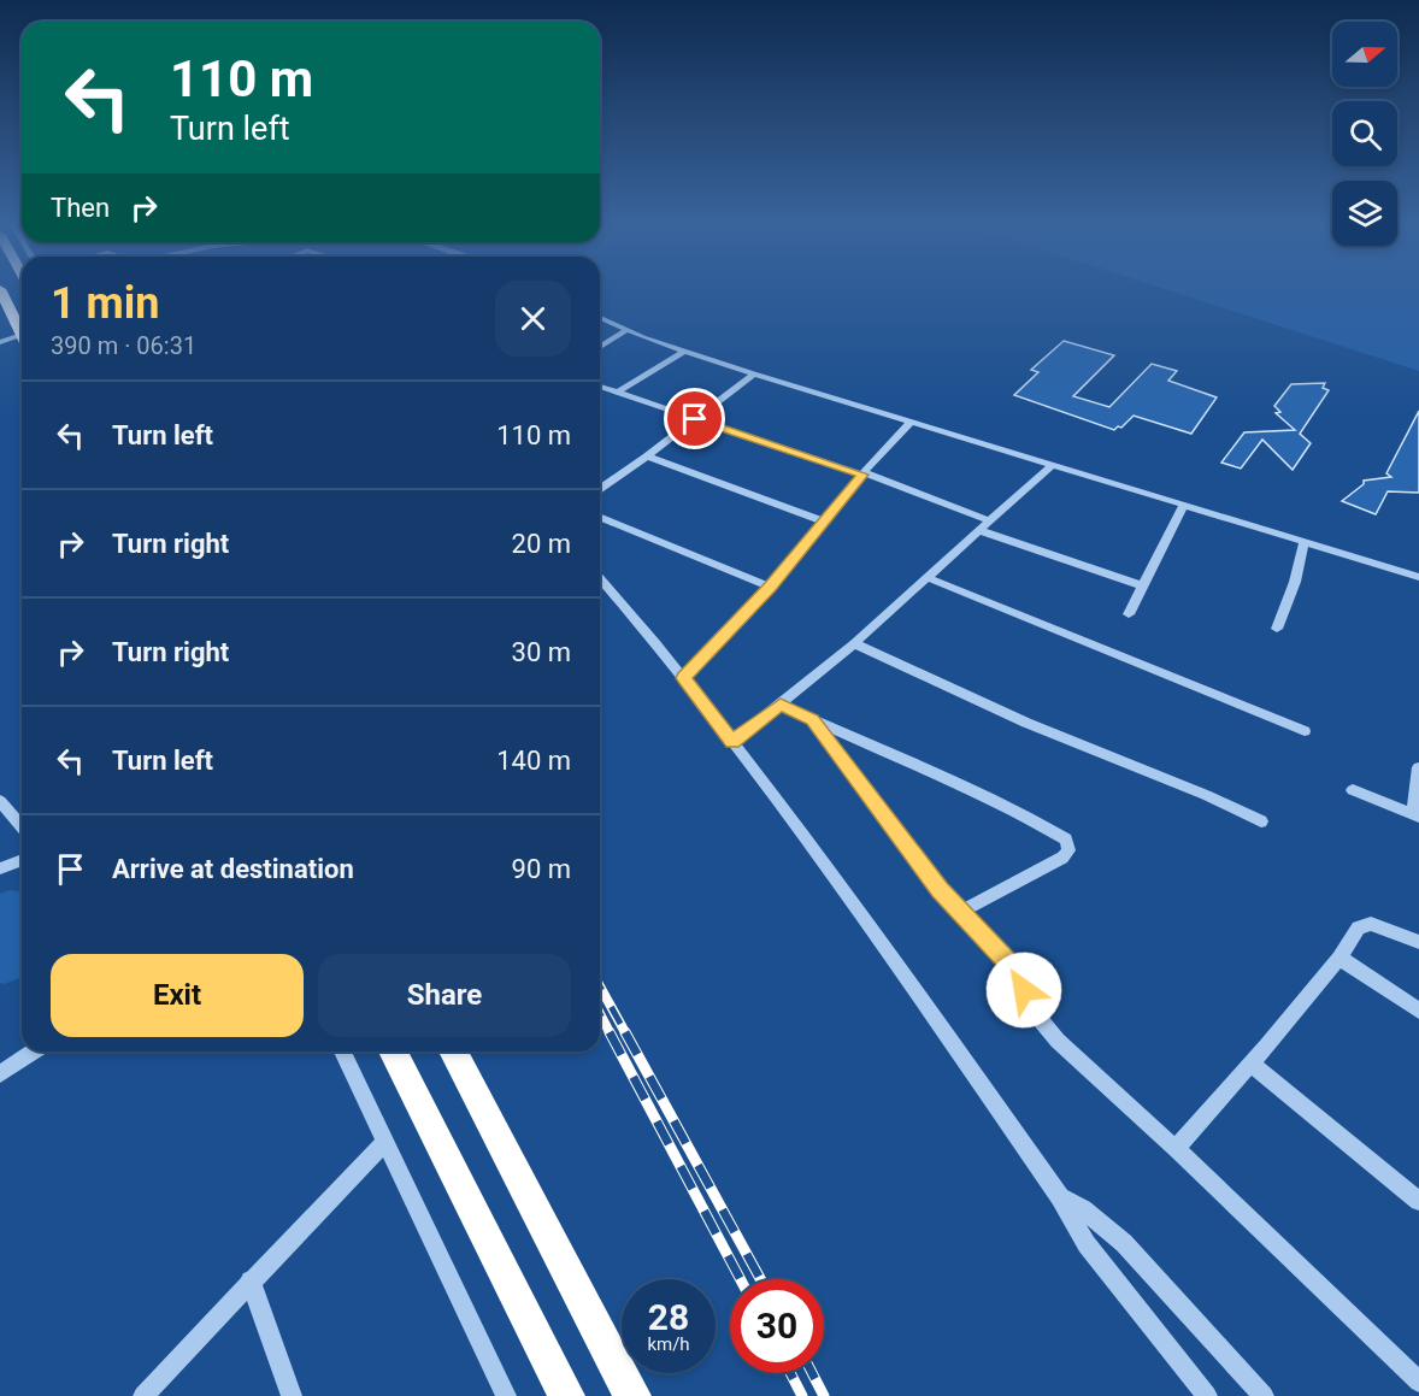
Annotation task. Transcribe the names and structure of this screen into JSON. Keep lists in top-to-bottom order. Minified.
{"north":"right","page":{"turn":["110 m","Turn left"],"then":"Then","heading":["1 min","390 m · 06:31"],"list":[{"name":"Turn left","value":"110 m"},{"name":"Turn right","value":"20 m"},{"name":"Turn right","value":"30 m"},{"name":"Turn left","value":"140 m"},{"name":"Arrive at destination","value":"90 m"}],"buttons":["Exit","Share"],"speed":"28 km/h","limit":"30"}}
